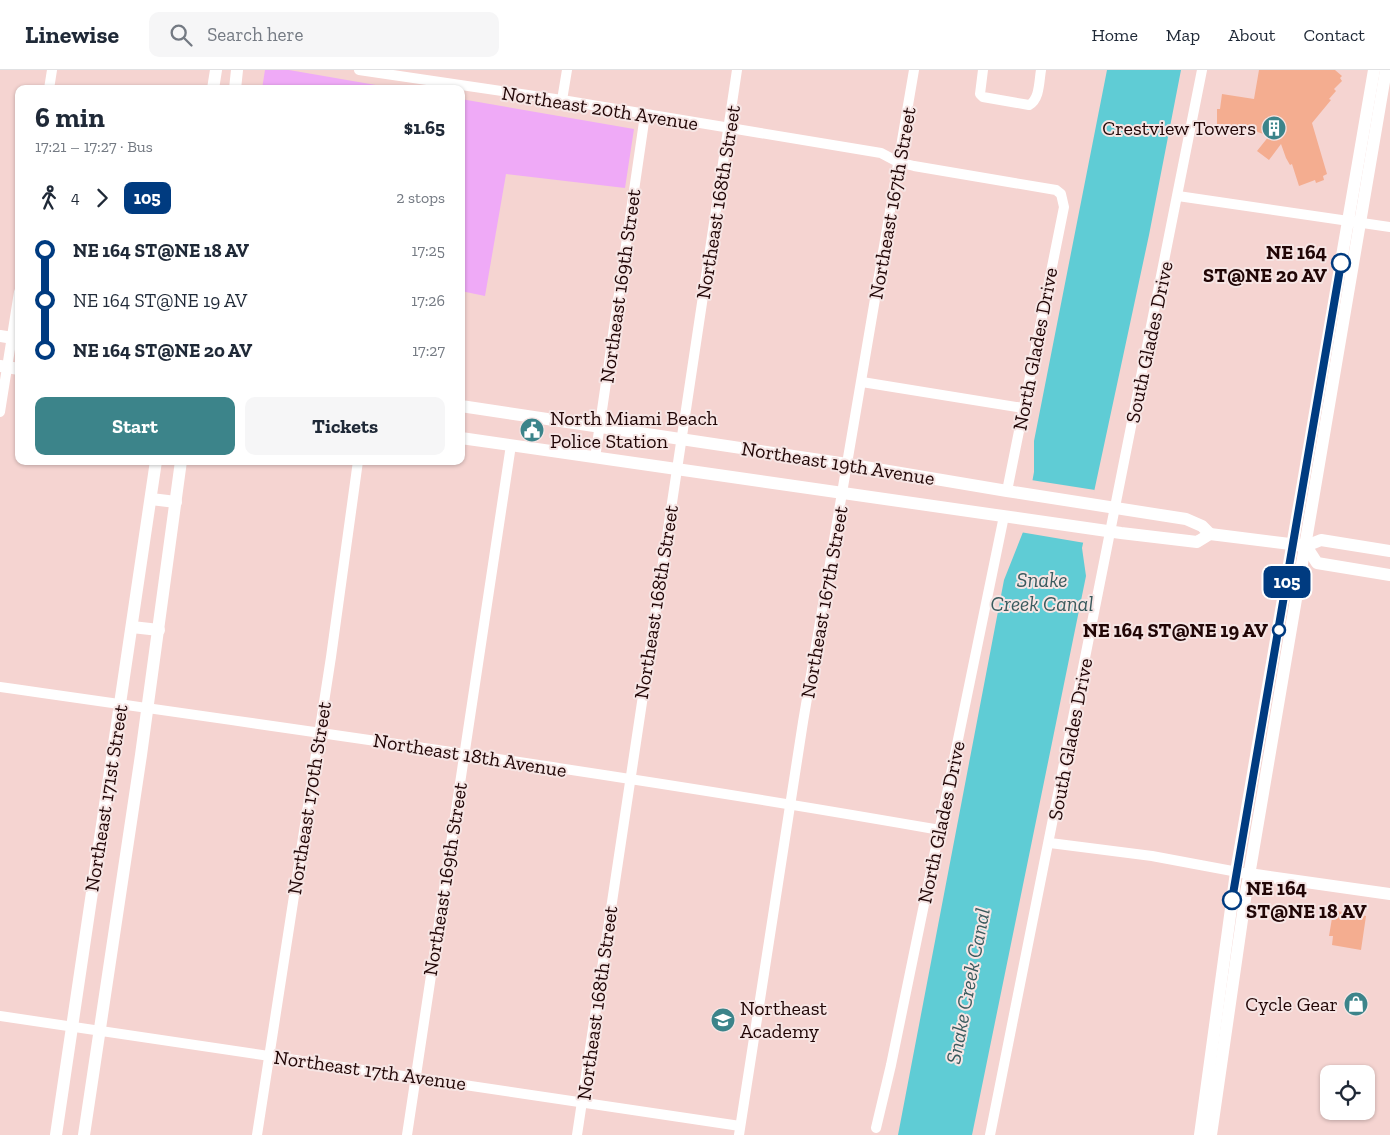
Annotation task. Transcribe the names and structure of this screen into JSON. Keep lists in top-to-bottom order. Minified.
{"streets":{"street":["Northeast 20th Avenue","Northeast 168th Street","Northeast 167th Street","Northeast 169th Street","South Glades Drive","North Glades Drive","Northeast 19th Avenue","Northeast 18th Avenue","Northeast 171st Street","Northeast 170th Street","Northeast 17th Avenue"]},"crossings":[["Northeast 20th Avenue","Northeast 168th Street"],["Northeast 20th Avenue","Northeast 167th Street"],["Northeast 20th Avenue","Northeast 169th Street"],["Northeast 20th Avenue","North Glades Drive"],["Northeast 168th Street","Northeast 19th Avenue"],["Northeast 168th Street","Northeast 18th Avenue"],["Northeast 168th Street","Northeast 17th Avenue"],["Northeast 167th Street","Northeast 19th Avenue"],["Northeast 167th Street","Northeast 18th Avenue"],["Northeast 167th Street","Northeast 17th Avenue"],["Northeast 169th Street","Northeast 19th Avenue"],["Northeast 169th Street","Northeast 18th Avenue"],["Northeast 169th Street","Northeast 17th Avenue"],["South Glades Drive","Northeast 19th Avenue"],["North Glades Drive","Northeast 19th Avenue"],["North Glades Drive","Northeast 18th Avenue"],["Northeast 18th Avenue","Northeast 171st Street"],["Northeast 18th Avenue","Northeast 170th Street"],["Northeast 171st Street","Northeast 17th Avenue"],["Northeast 170th Street","Northeast 17th Avenue"]],"water":["Snake Creek Canal"],"places":{"building":["Crestview Towers"],"other":["NE 164 ST@NE 20 AV","NE 164 ST@NE 19 AV","NE 164 ST@NE 18 AV"],"public building":["North Miami Beach Police Station"],"shop":["Cycle Gear"],"school or university":["Northeast Academy"]},"lines":["bus line 105"],"page":{"header":"Linewise","search":"Search here","nav":["Home","Map","About","Contact"],"on_map":"105","heading":["6 min","17:21 – 17:27 · Bus","$1.65"],"legs":["4","105","2 stops"],"list":[{"name":"NE 164 ST@NE 18 AV","value":"17:25"},{"name":"NE 164 ST@NE 19 AV","value":"17:26"},{"name":"NE 164 ST@NE 20 AV","value":"17:27"}],"buttons":["Start","Tickets"]}}
